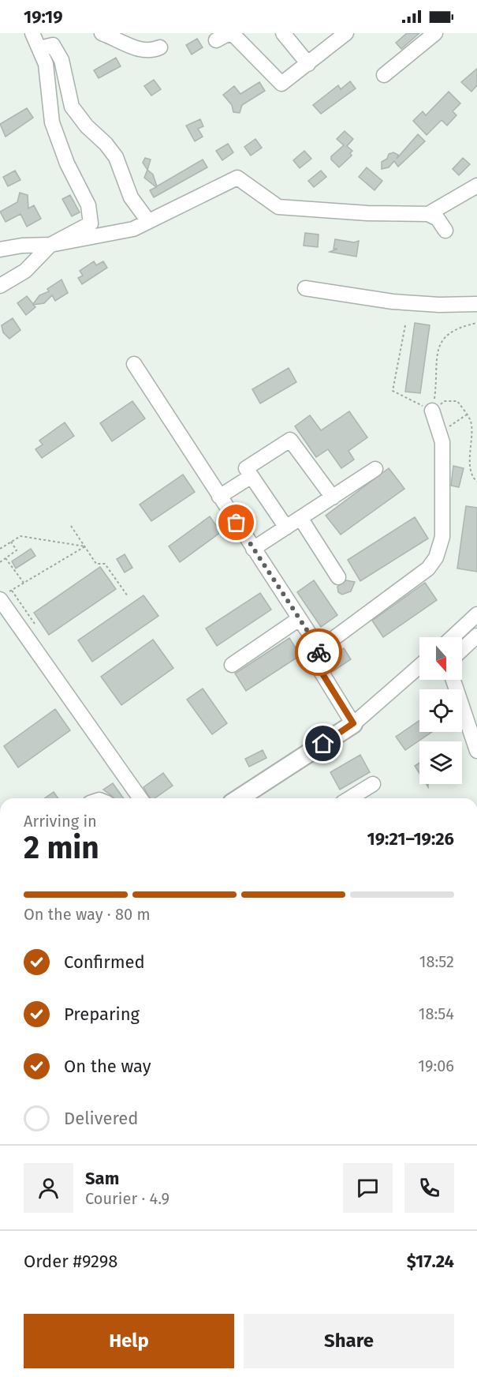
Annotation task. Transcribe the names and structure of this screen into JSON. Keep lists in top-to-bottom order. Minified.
{"north":"bottom","page":{"status":"19:19","heading":["2 min","Arriving in","19:21–19:26"],"panel":["Sam","Courier · 4.9","Order #9298","$17.24"],"bar":"On the way · 80 m","list":[["Confirmed","18:52"],["Preparing","18:54"],["On the way","19:06"],"Delivered"],"buttons":["Help","Share"]}}
